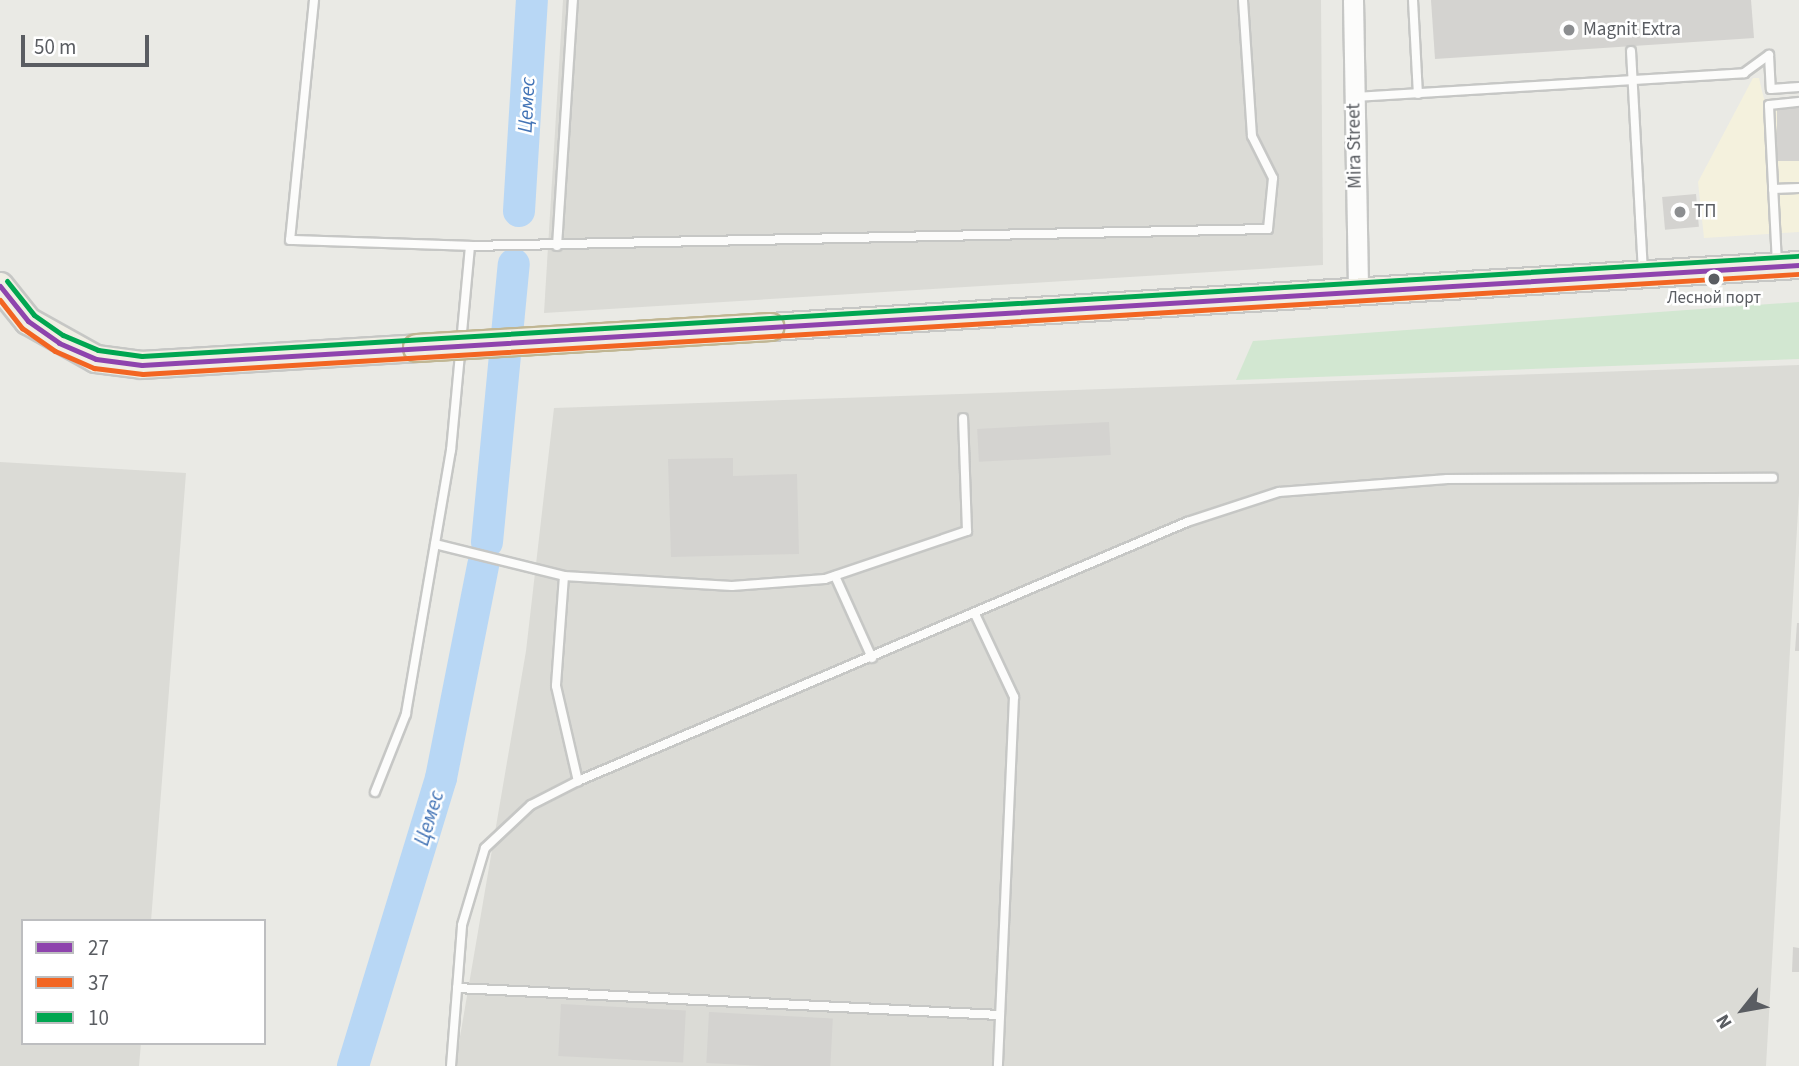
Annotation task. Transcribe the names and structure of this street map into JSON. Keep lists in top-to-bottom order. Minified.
{"streets":{"street":["Mira Street"]},"water":["Цемес"],"places":["Magnit Extra","ТП","Лесной порт"],"lines":["transit line 10","transit line 27","transit line 37"],"legend":["27","37","10"],"scale_bar":"50 m","north":"bottom left"}
